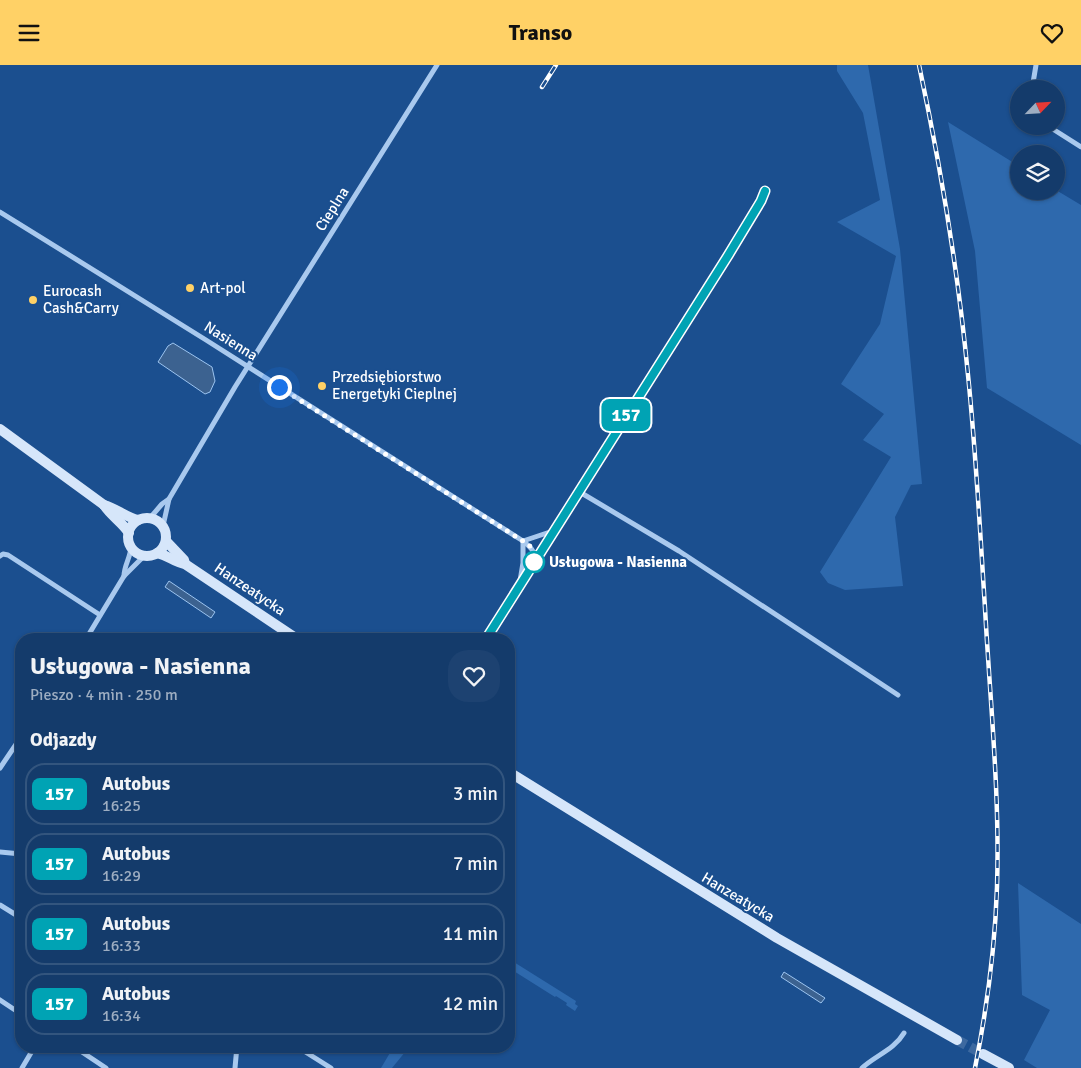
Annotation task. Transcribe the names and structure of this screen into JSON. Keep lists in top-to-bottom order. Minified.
{"streets":{"street":["Cieplna","Nasienna","Hanzeatycka"]},"crossings":[["Cieplna","Nasienna"]],"places":["Art-pol","Eurocash Cash&Carry","Przedsiębiorstwo Energetyki Cieplnej","Usługowa - Nasienna"],"lines":["bus line 157"],"north":"top right","page":{"header":"Transo","on_map":"157","heading":[["Usługowa - Nasienna","Pieszo · 4 min · 250 m"],"Odjazdy"],"list":[{"mark":"157","name":"Autobus","note":"16:25","value":"3 min"},{"mark":"157","name":"Autobus","note":"16:29","value":"7 min"},{"mark":"157","name":"Autobus","note":"16:33","value":"11 min"},{"mark":"157","name":"Autobus","note":"16:34","value":"12 min"}]}}
